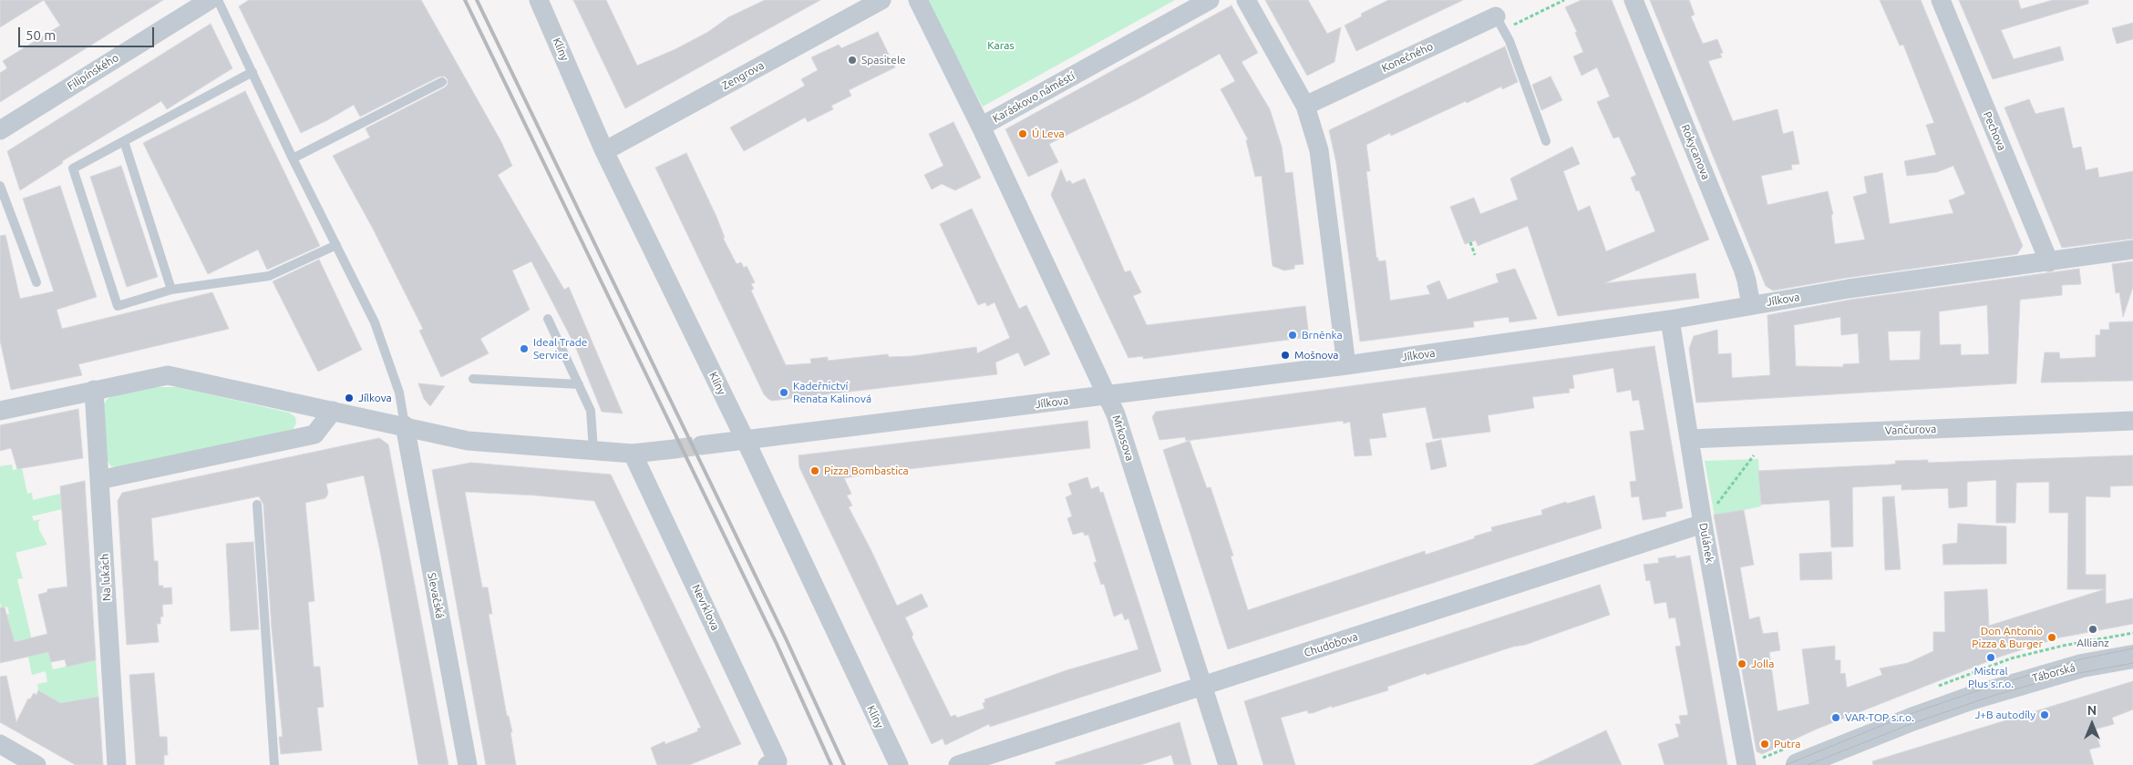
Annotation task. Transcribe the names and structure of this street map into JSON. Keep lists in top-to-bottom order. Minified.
{"streets":{"street":["Klíny","Konečného","Filipínského","Zengrova","Karáskovo náměstí","Pechova","Rokycanova","Jílkova","Vančurova","Mrkosova","Dulánek","Na lukách","Slevačská","Nevrklova","Chudobova","Táborská"]},"crossings":[["Klíny","Zengrova"],["Klíny","Jílkova"],["Karáskovo náměstí","Mrkosova"],["Pechova","Jílkova"],["Rokycanova","Jílkova"],["Jílkova","Mrkosova"],["Jílkova","Dulánek"],["Vančurova","Dulánek"],["Mrkosova","Chudobova"],["Dulánek","Chudobova"]],"parks":["Karas"],"places":["Spasitele","Ú Leva","Brněnka","Ideal Trade Service","Mošnova","Kadeřnictví Renata Kalinová","Jílkova","Pizza Bombastica","Allianz","Don Antonio Pizza & Burger","Mistral Plus s.r.o.","Jolla","J+B autodíly","VAR-TOP s.r.o.","Putra"],"scale_bar":"50 m","north":"top"}
